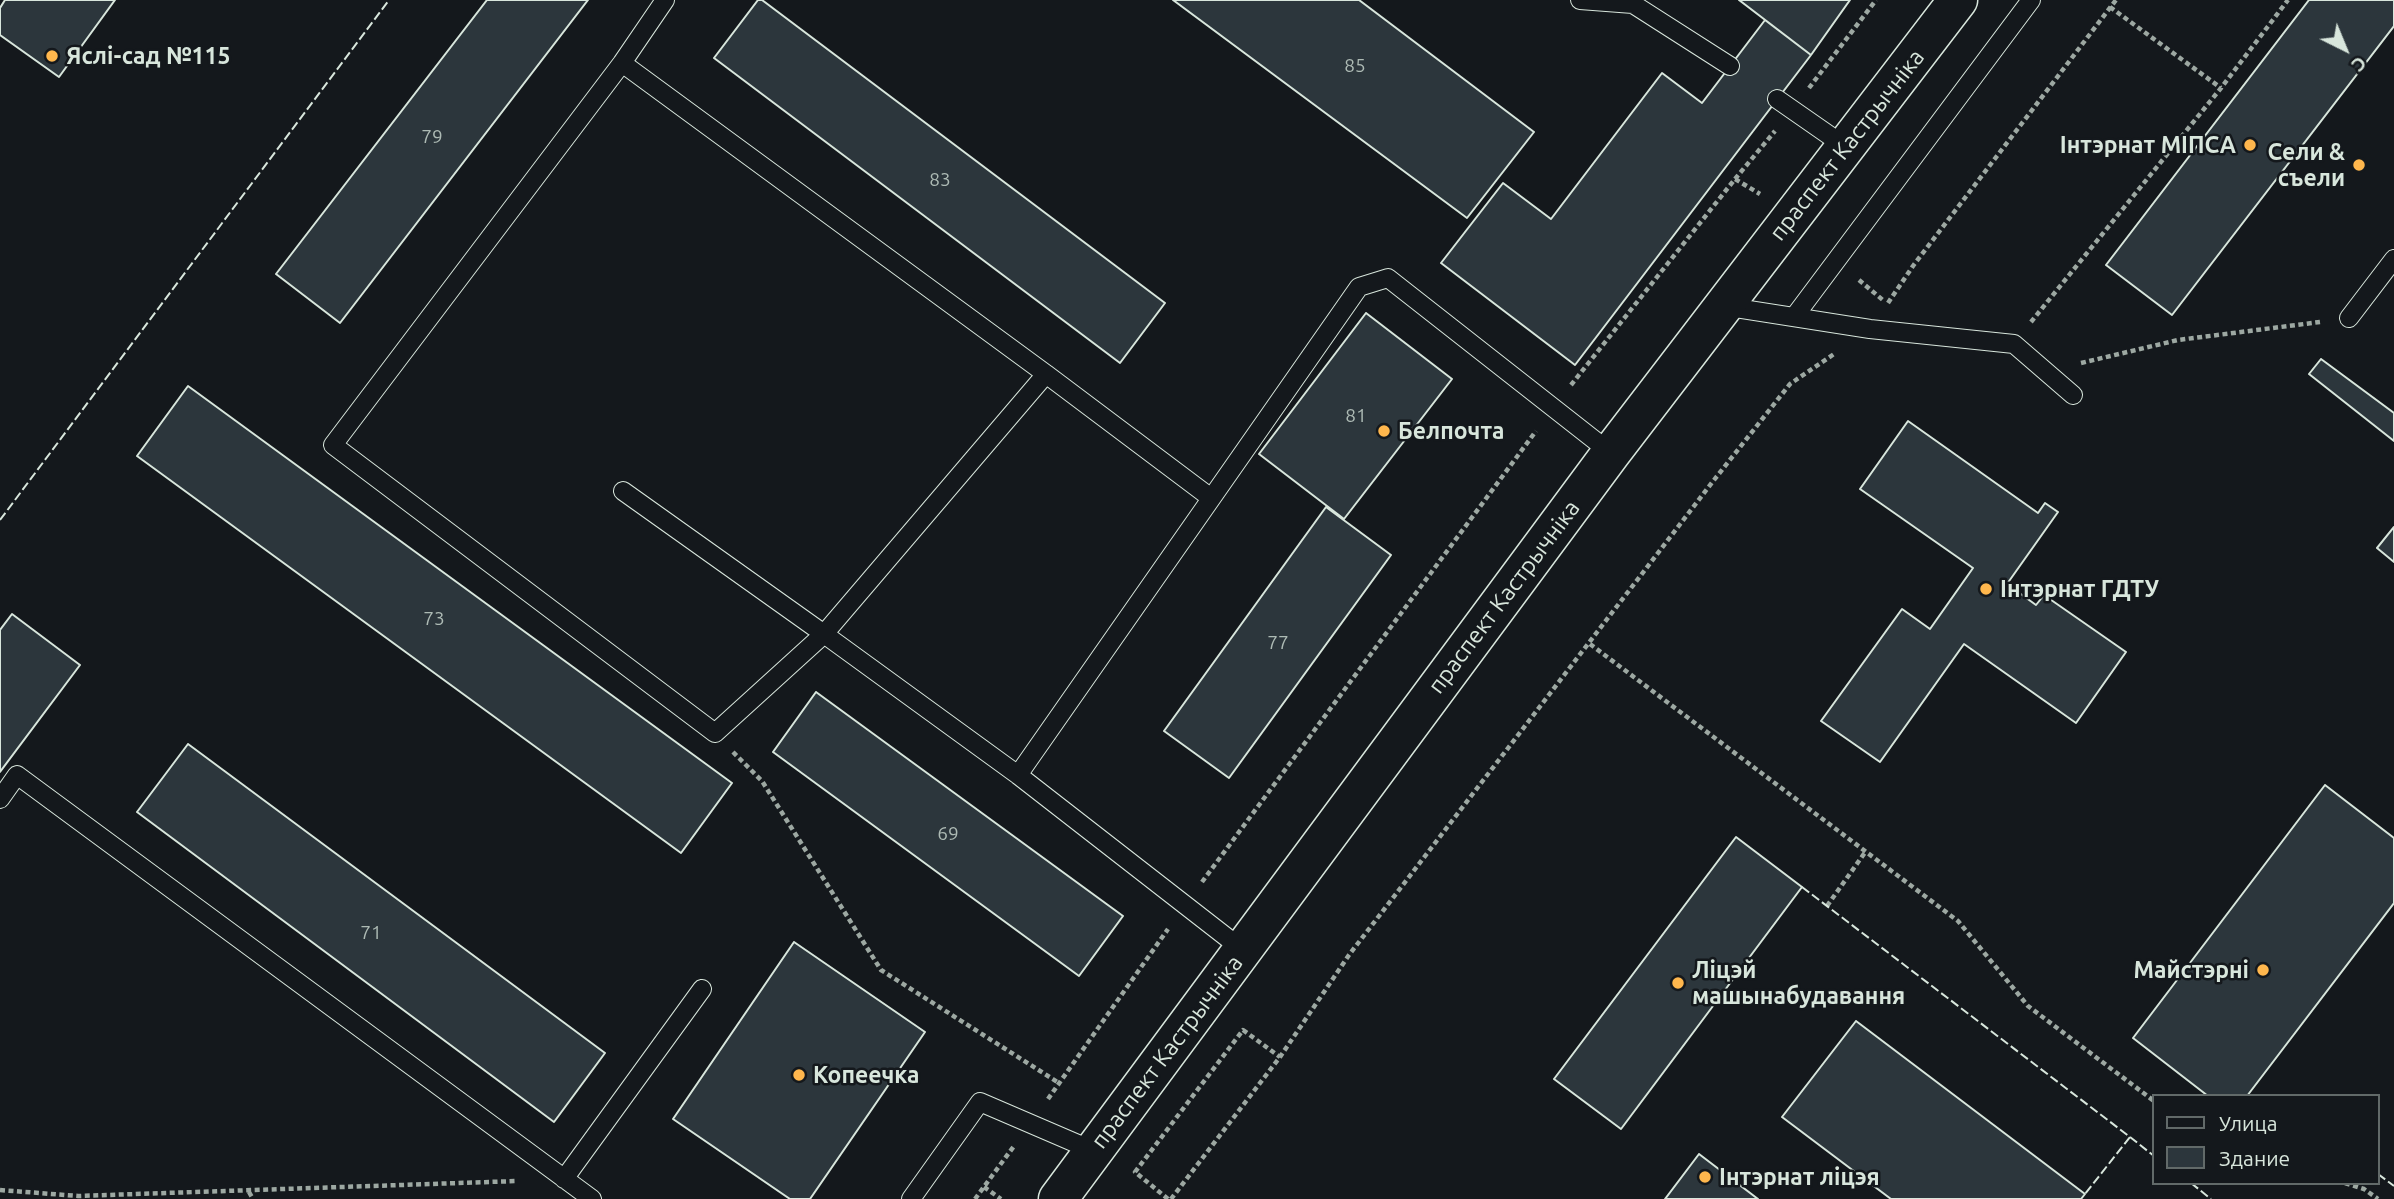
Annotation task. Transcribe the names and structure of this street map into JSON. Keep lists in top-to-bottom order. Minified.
{"streets":{"main road":["праспект Кастрычніка"]},"places":["Яслі-сад №115","Інтэрнат МІПСА","Сели & съели","Белпочта","Інтэрнат ГДТУ","Майстэрні","Ліцэй машынабудавання","Копеечка","Інтэрнат ліцэя"],"house_numbers":["85","79","83","81","73","77","69","71"],"legend":["Улица","Здание"],"north":"bottom right"}
